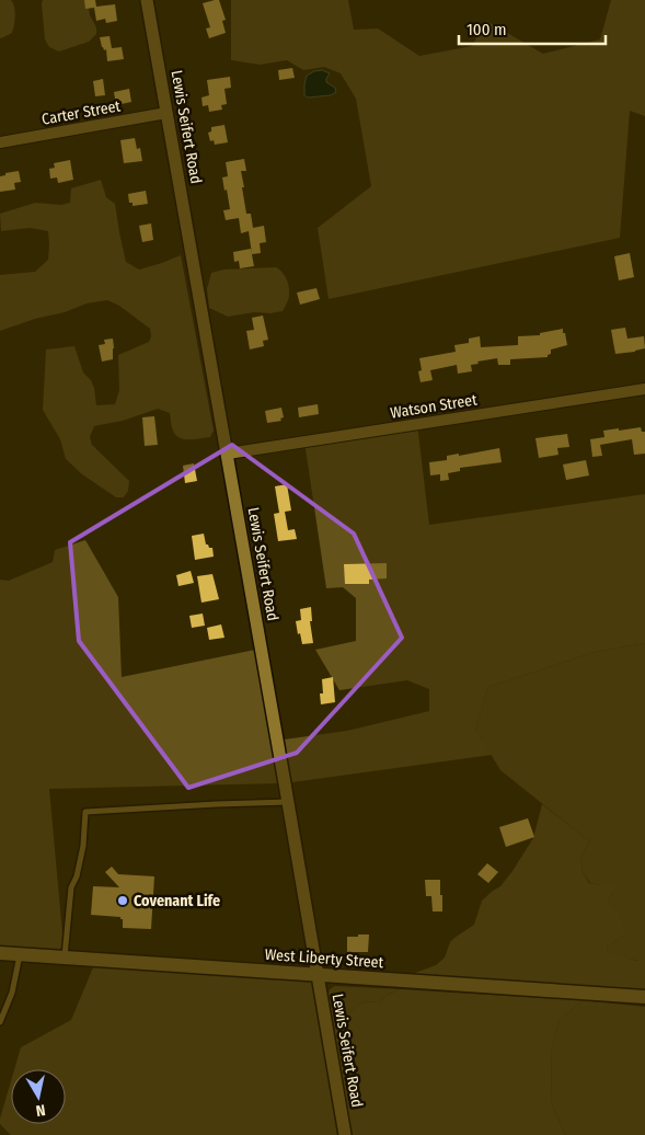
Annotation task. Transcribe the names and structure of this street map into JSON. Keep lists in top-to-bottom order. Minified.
{"streets":{"main road":["West Liberty Street"],"street":["Carter Street","Lewis Seifert Road","Watson Street"]},"crossings":[["Carter Street","Lewis Seifert Road"],["Lewis Seifert Road","Watson Street"],["Lewis Seifert Road","West Liberty Street"]],"places":["Covenant Life"],"scale_bar":"100 m","north":"bottom"}
